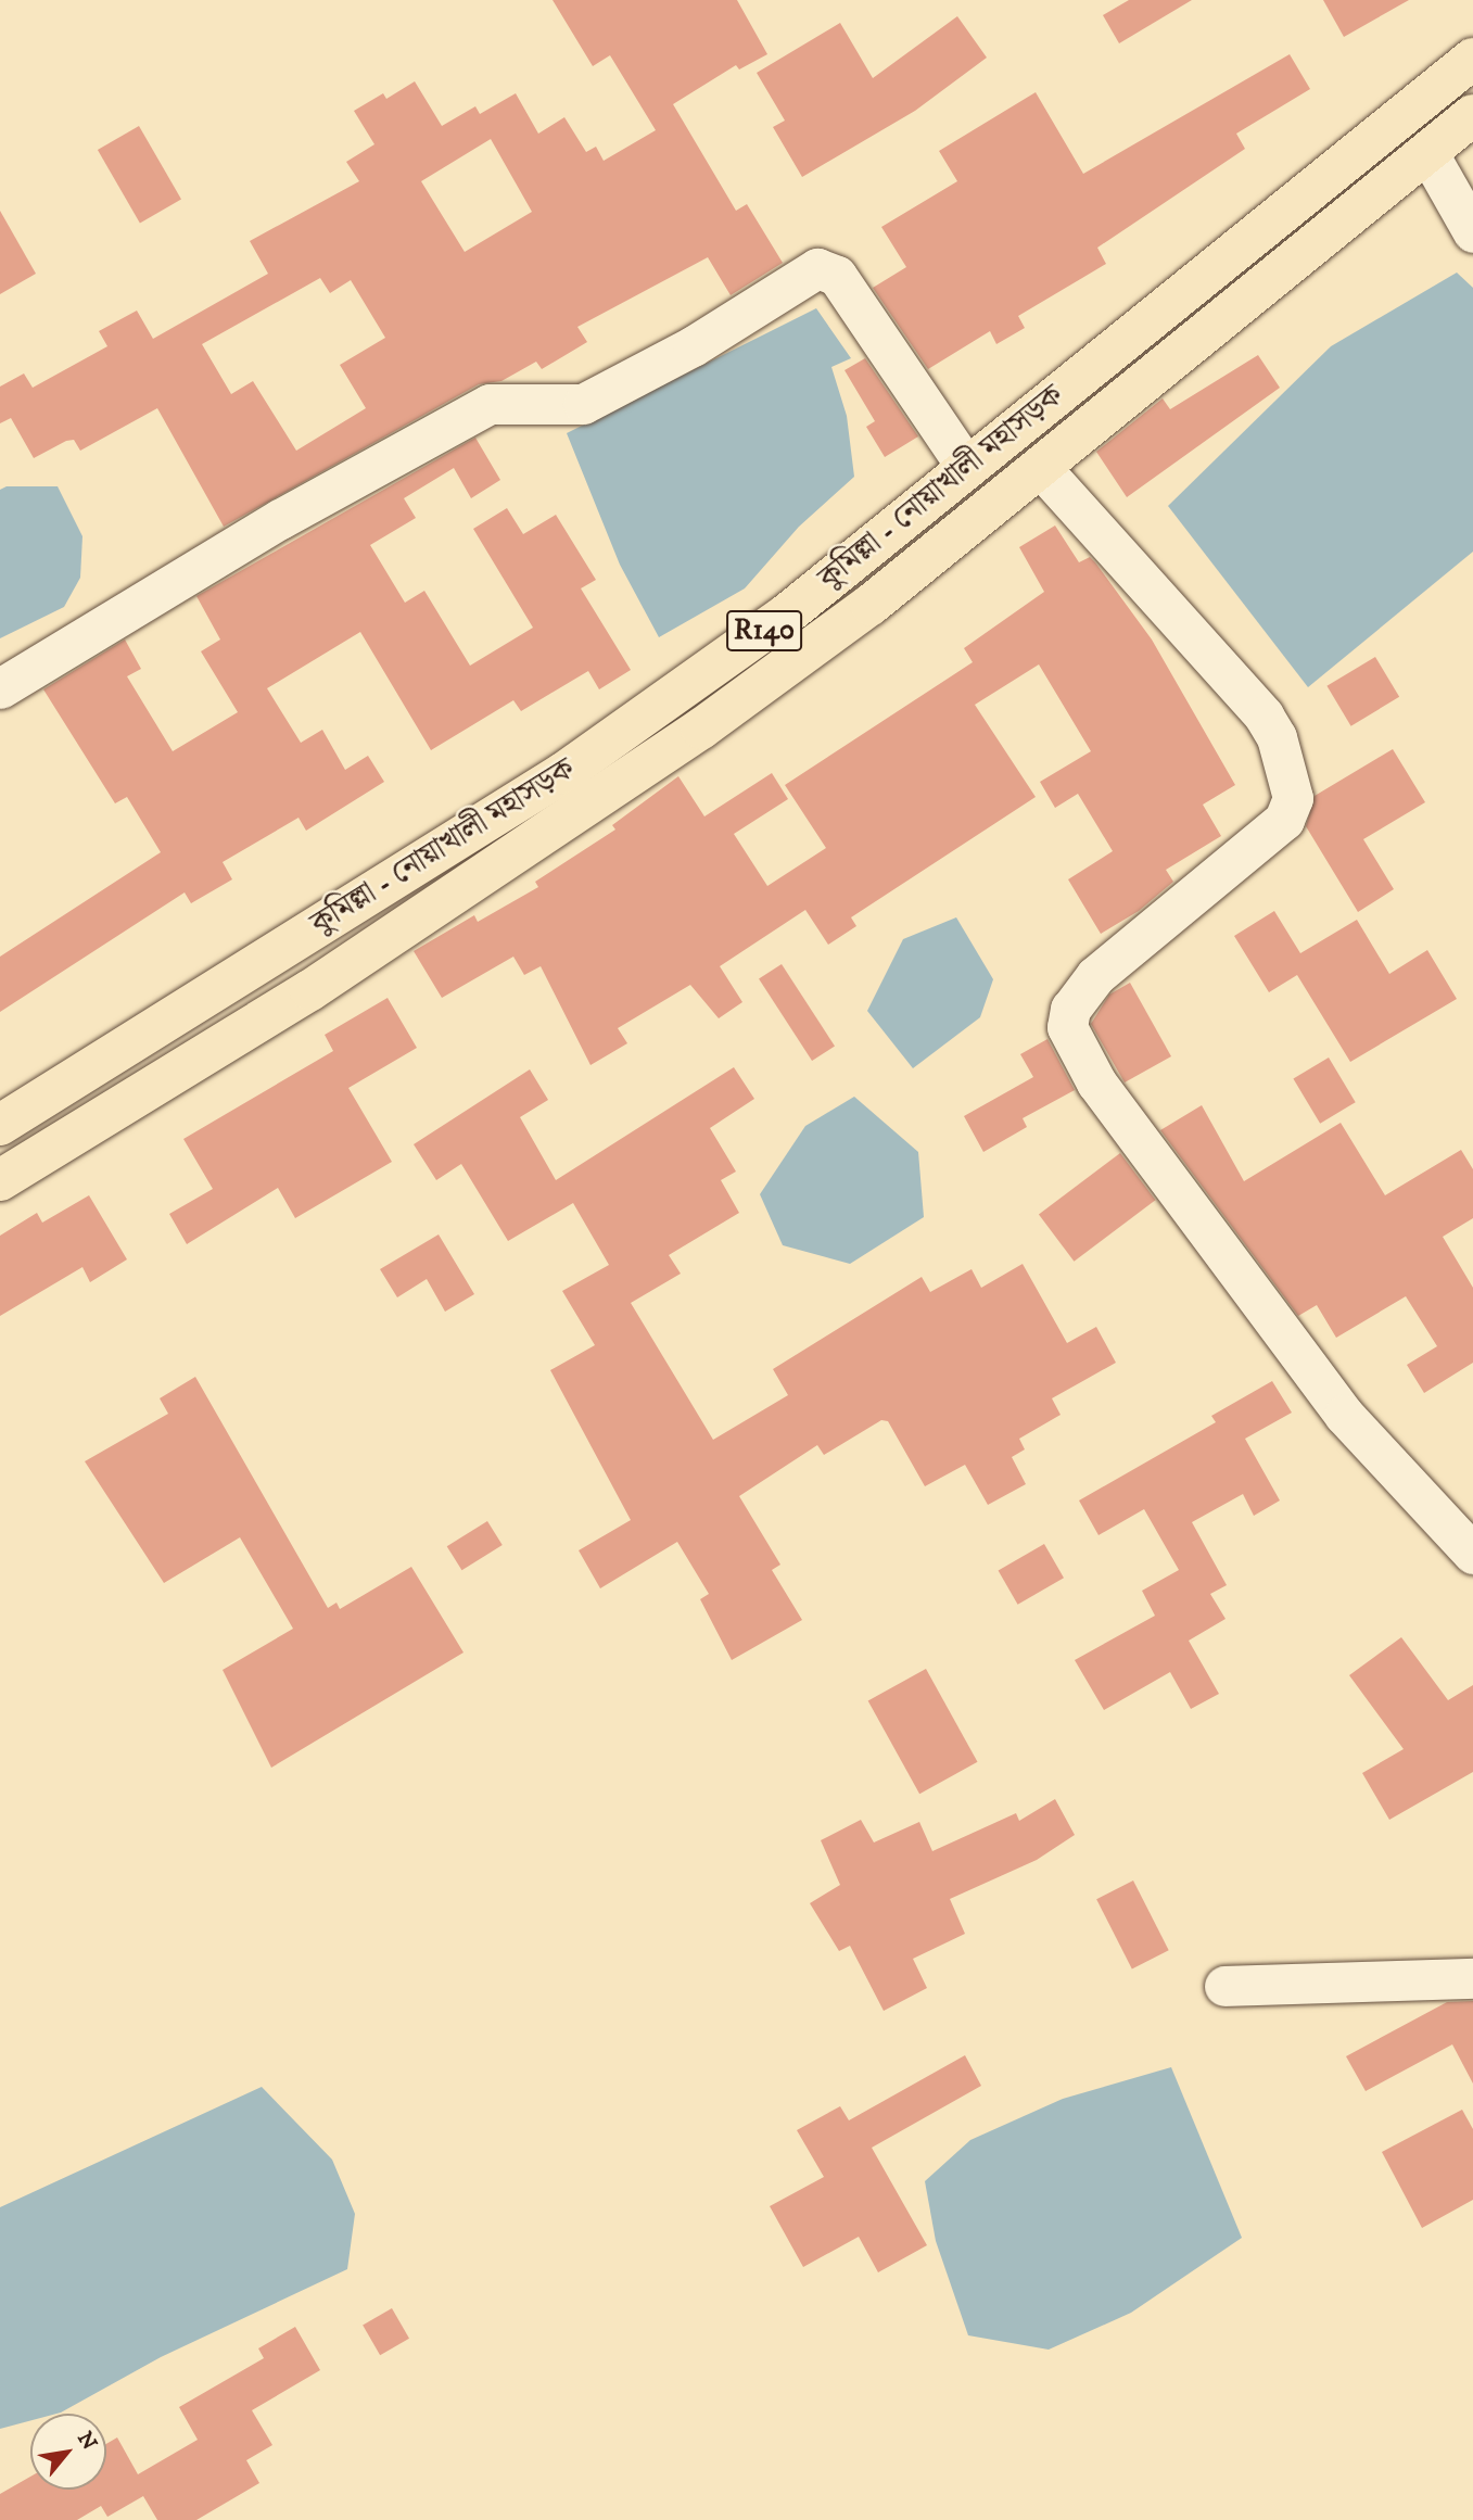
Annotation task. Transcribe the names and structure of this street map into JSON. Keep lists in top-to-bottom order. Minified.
{"streets":{"main road":["কুমিল্লা - নোয়াখালী মহাসড়ক","R140"]},"north":"top right"}
